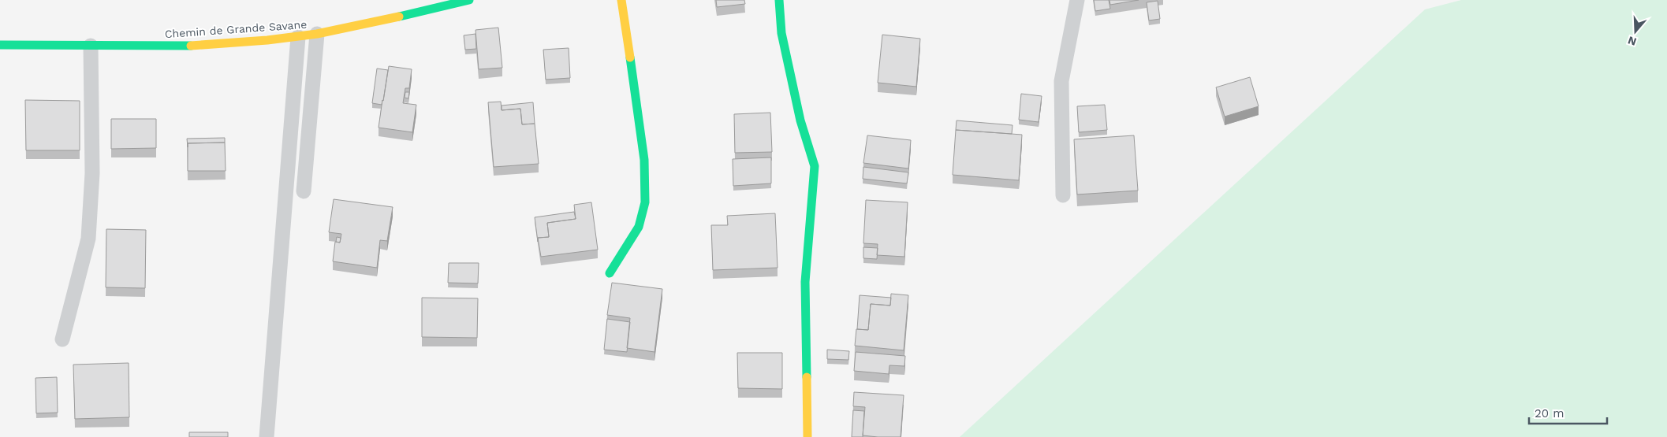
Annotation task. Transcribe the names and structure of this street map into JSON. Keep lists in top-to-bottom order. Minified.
{"streets":{"street":["Chemin de Grande Savane"]},"scale_bar":"20 m","north":"bottom"}
